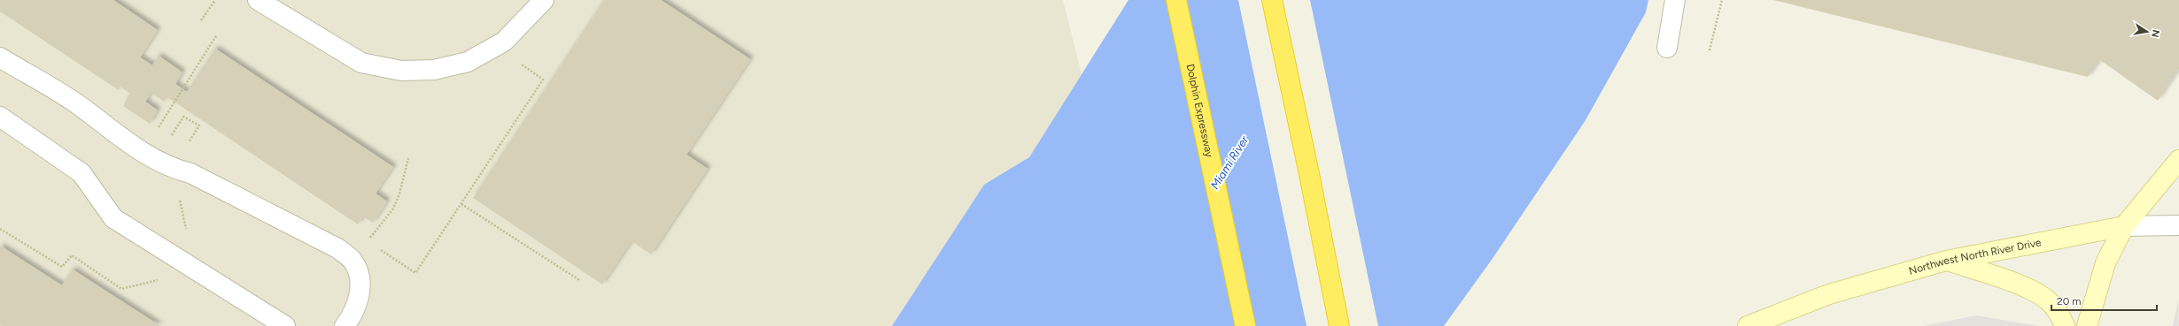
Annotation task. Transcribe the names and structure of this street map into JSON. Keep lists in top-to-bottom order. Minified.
{"streets":{"highway":["Dolphin Expressway"],"main road":["Northwest North River Drive"]},"water":["Miami River"],"scale_bar":"20 m","north":"right"}
